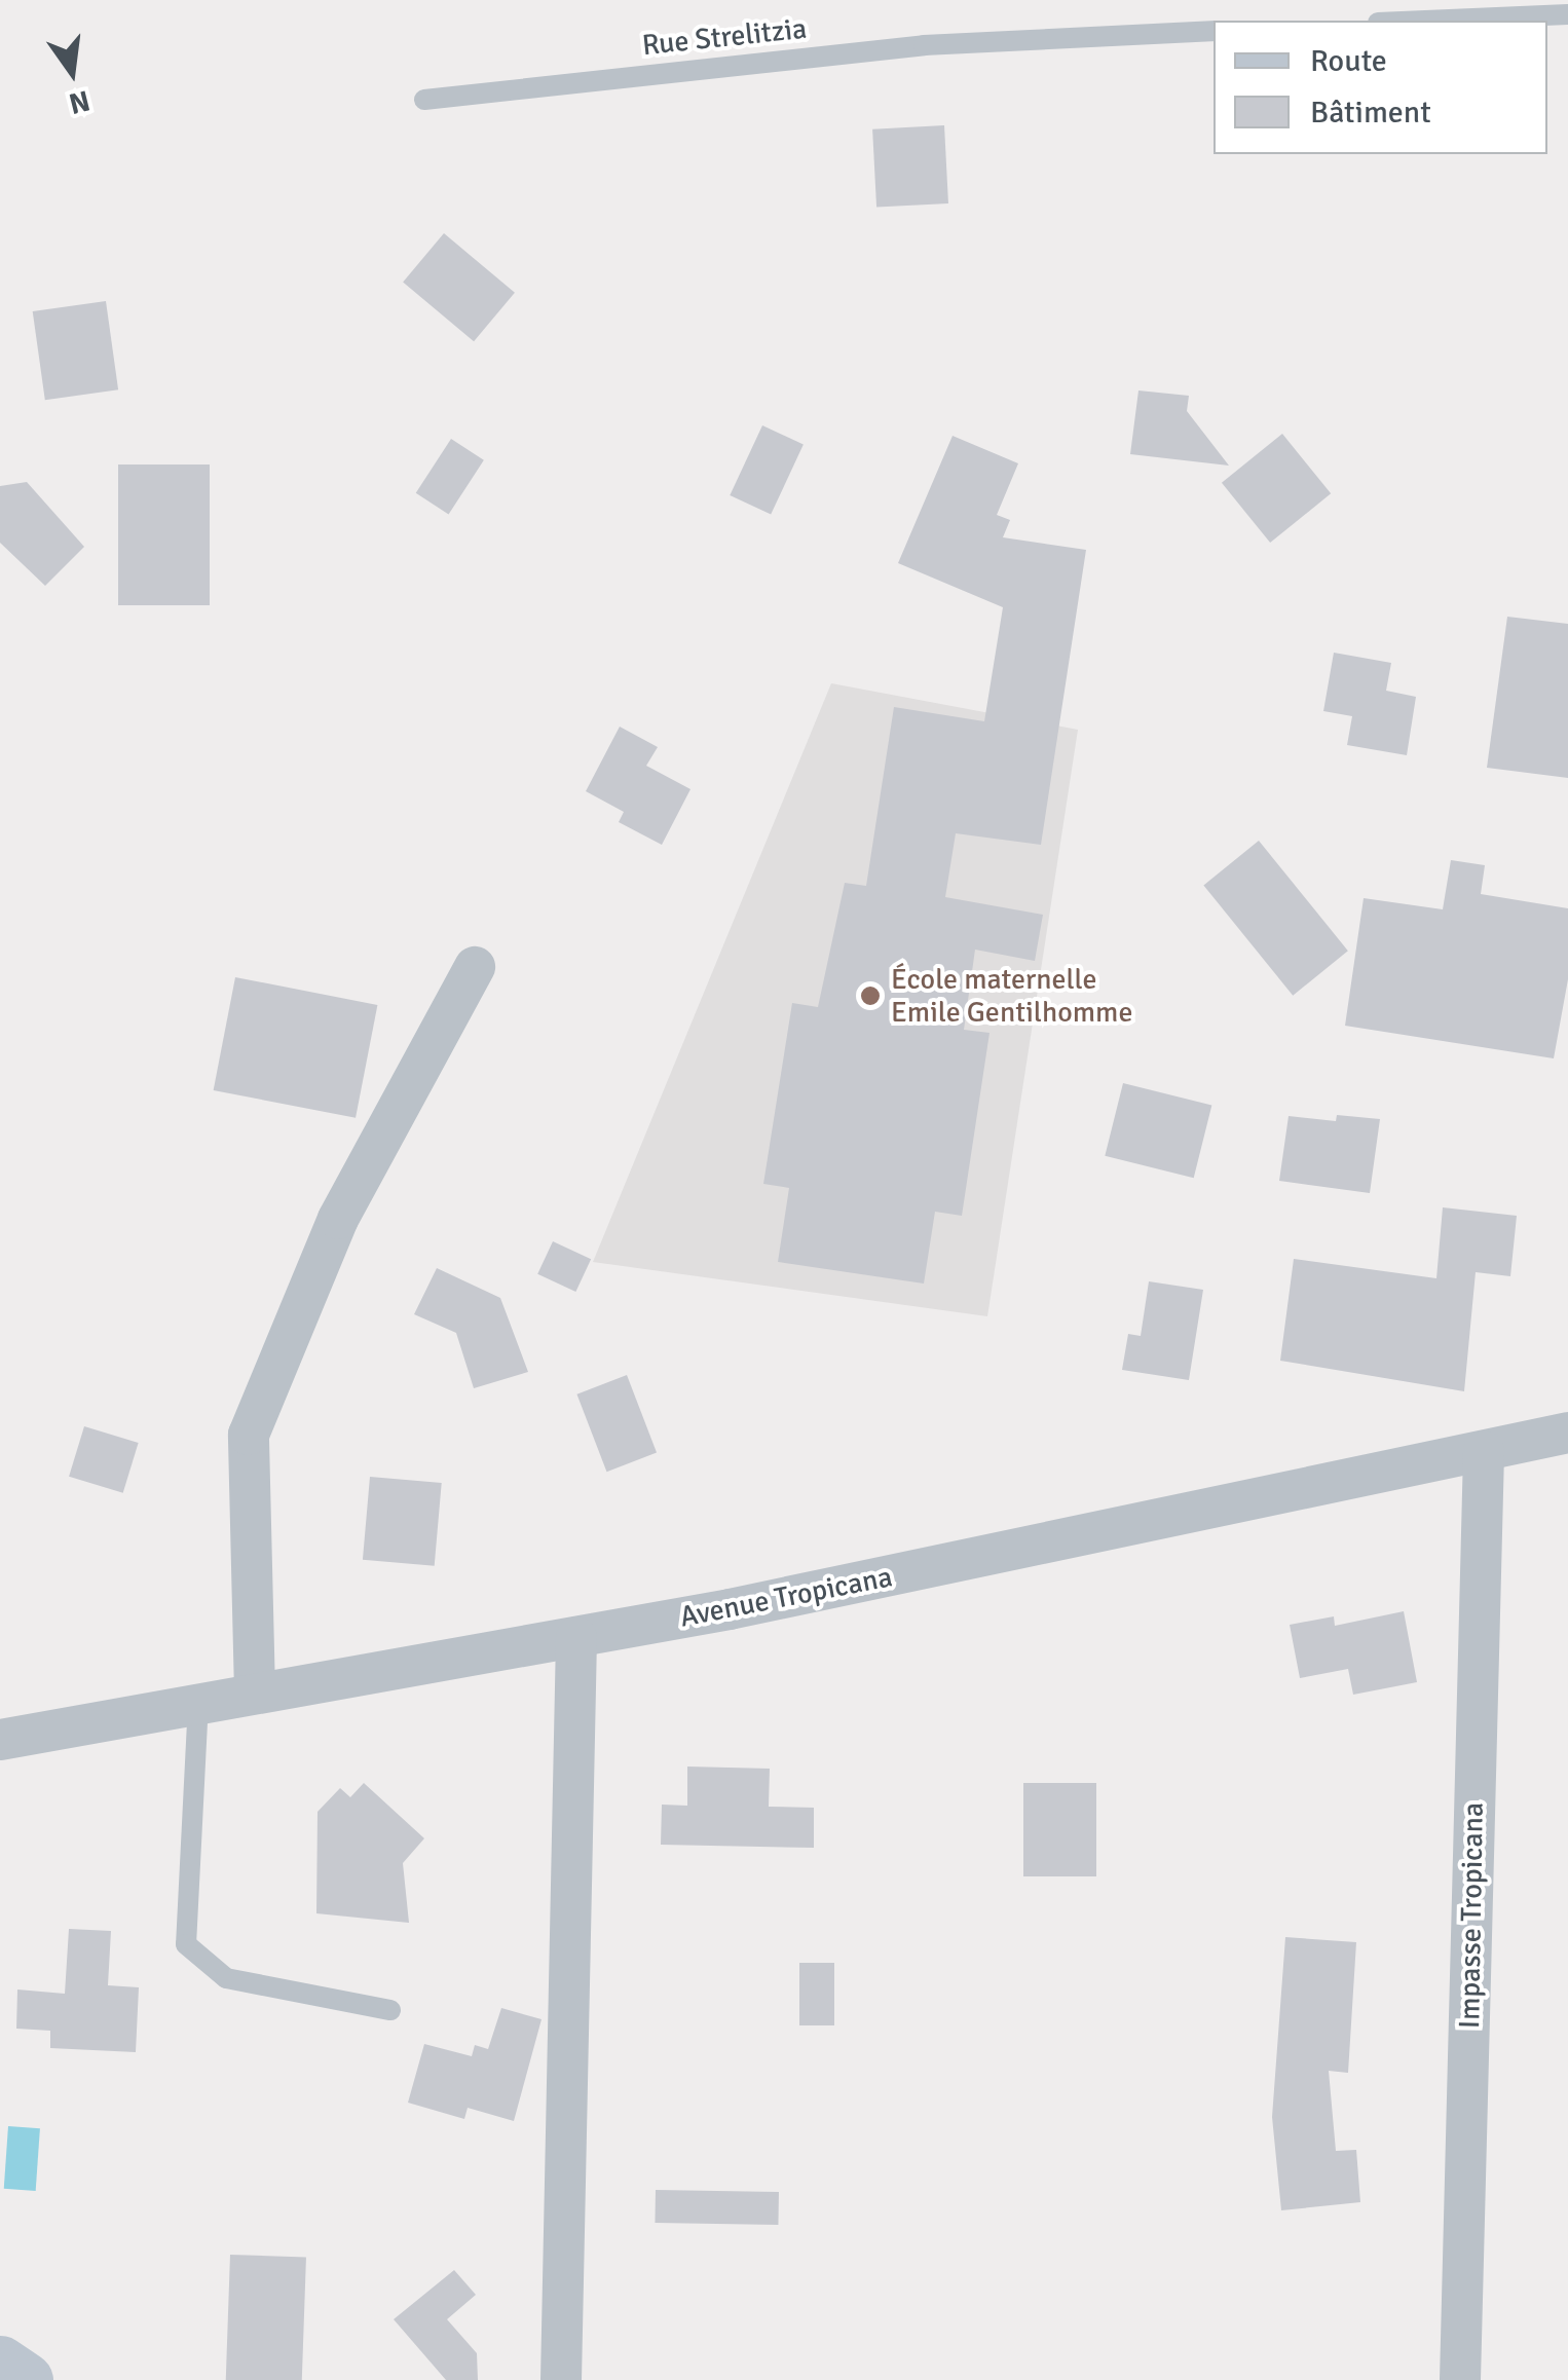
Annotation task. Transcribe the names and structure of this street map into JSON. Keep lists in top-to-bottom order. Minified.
{"streets":{"street":["Avenue Tropicana","Impasse Tropicana"],"lane":["Rue Strelitzia"]},"crossings":[["Avenue Tropicana","Impasse Tropicana"]],"places":["École maternelle Emile Gentilhomme"],"legend":["Route","Bâtiment"],"north":"bottom"}
